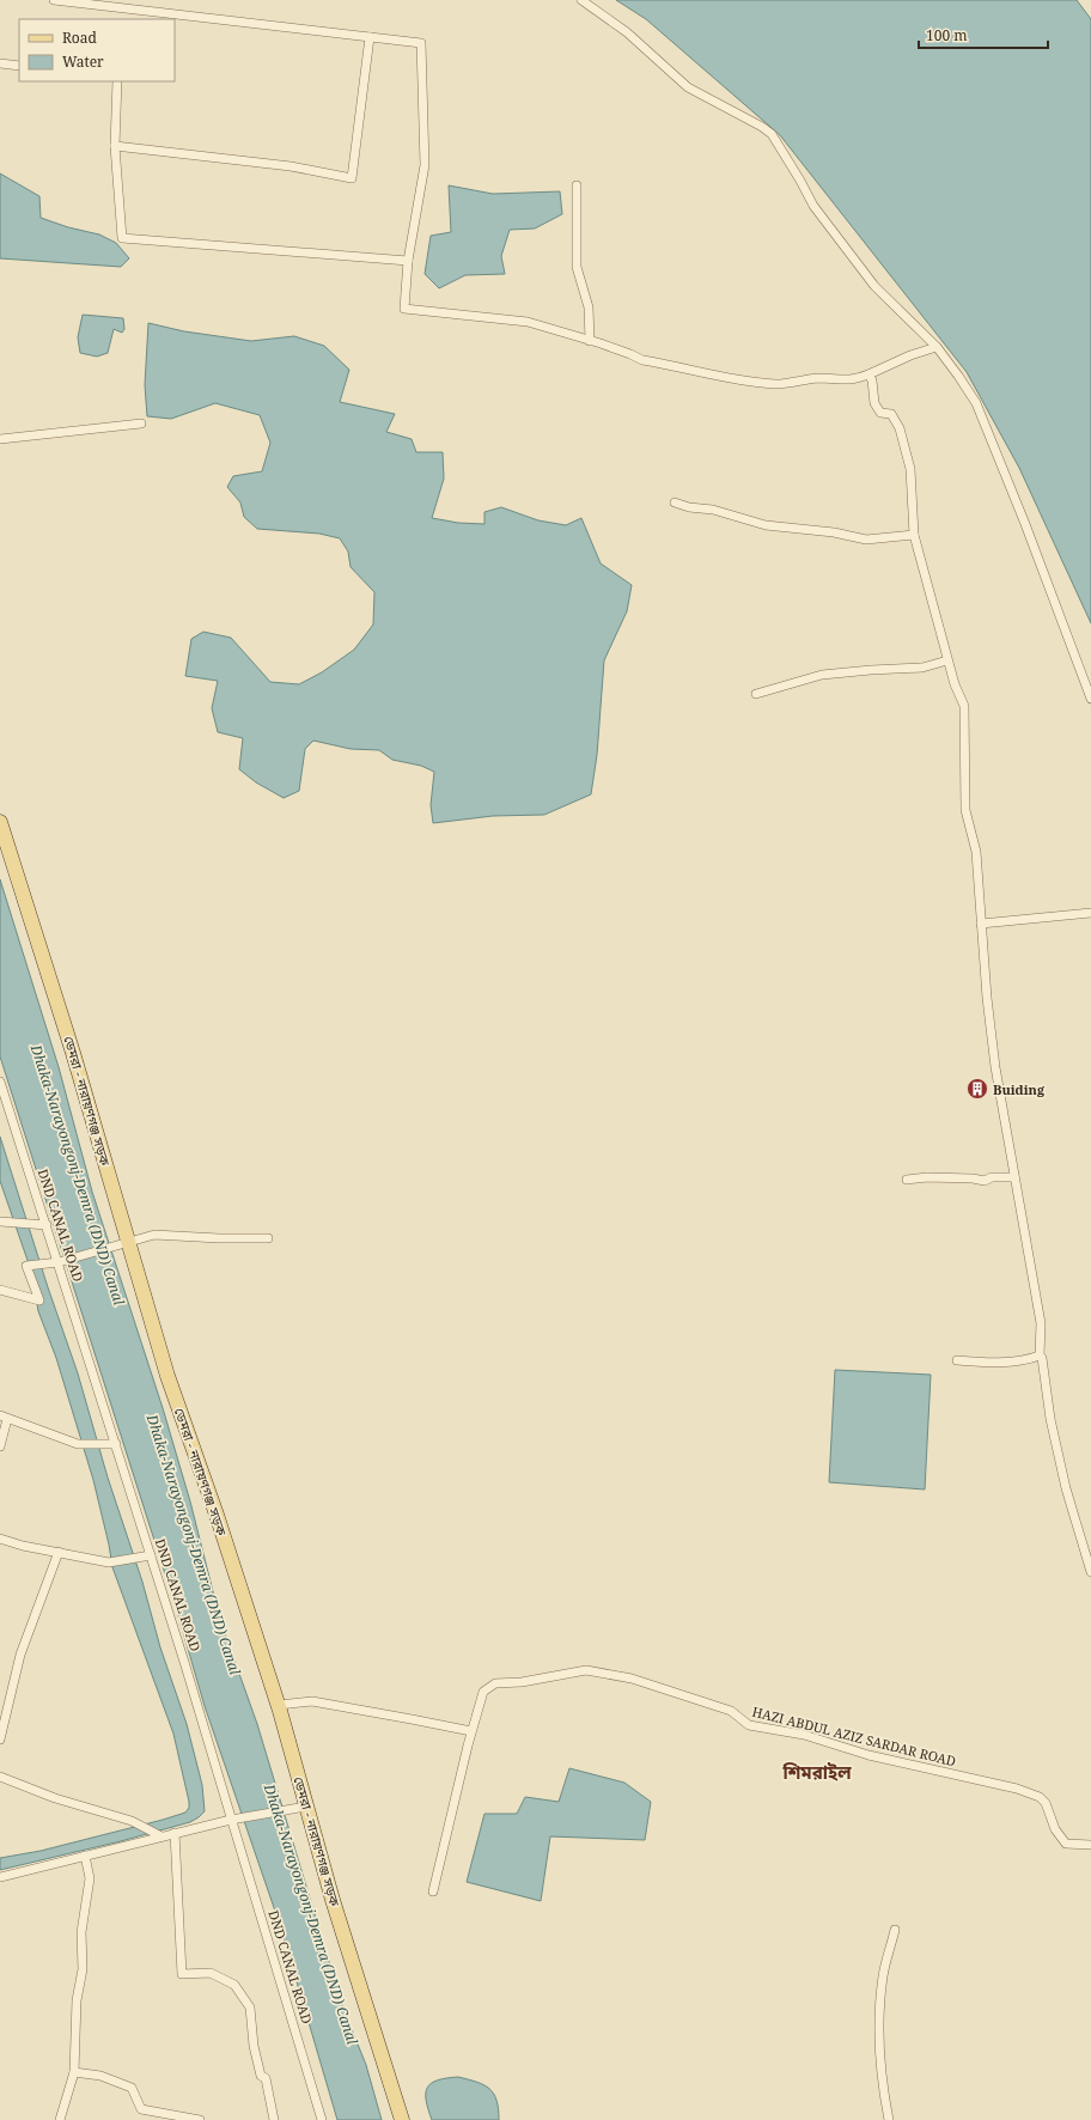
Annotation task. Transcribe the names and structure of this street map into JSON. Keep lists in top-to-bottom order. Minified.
{"streets":{"main road":["ডেমরা - নারায়ণগঞ্জ সড়ক"],"street":["DND CANAL ROAD","HAZI ABDUL AZIZ SARDAR ROAD"]},"districts":["শিমরাইল"],"water":["Dhaka-Narayongonj-Demra (DND) Canal"],"places":{"building":["Buiding"]},"legend":["Road","Water"],"scale_bar":"100 m"}
